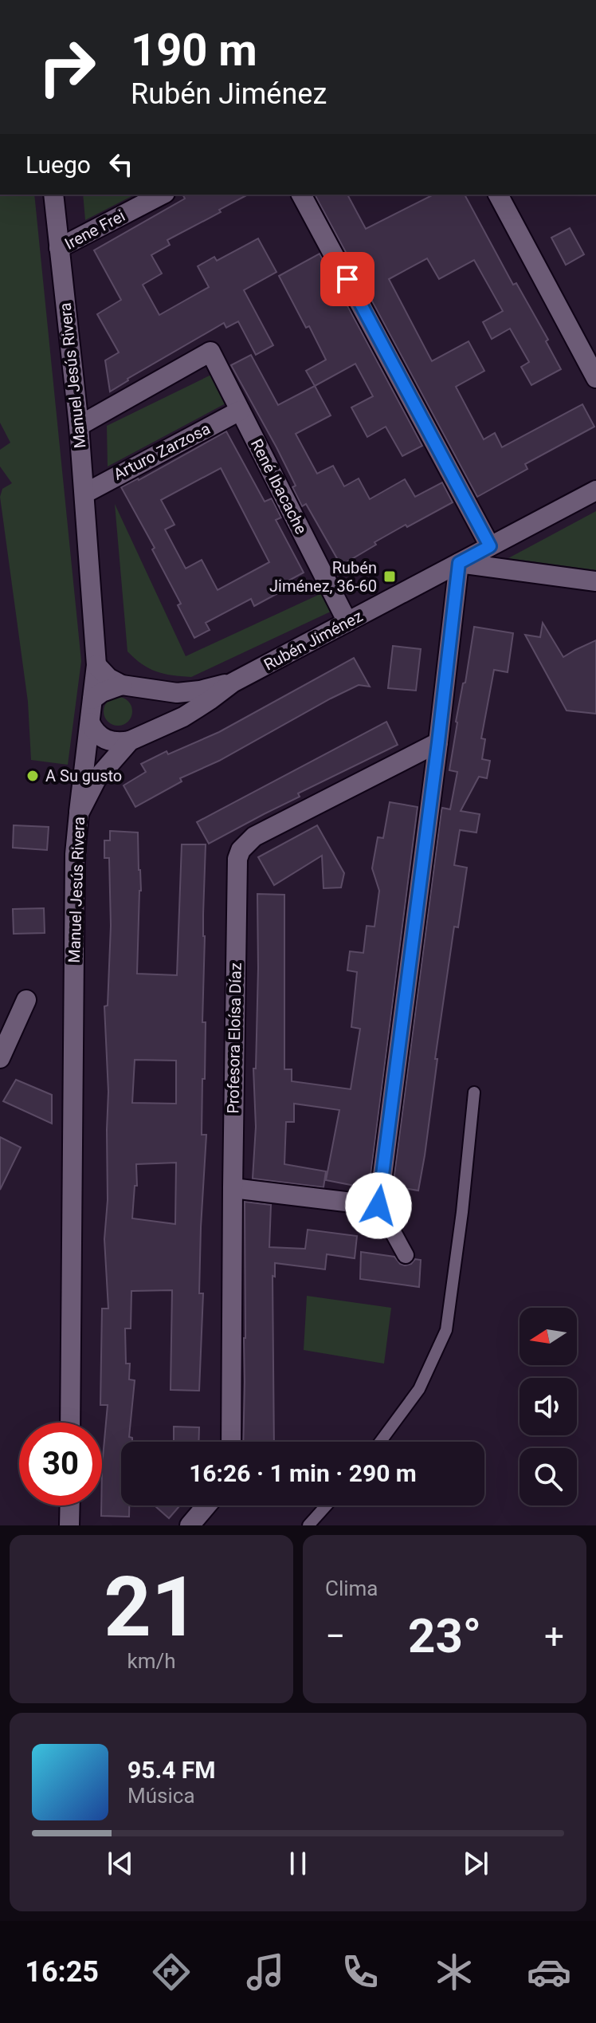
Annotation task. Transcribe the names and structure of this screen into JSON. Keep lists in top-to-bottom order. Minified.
{"streets":{"street":["Irene Frei","Manuel Jesús Rivera","Arturo Zarzosa","René Ibacache","Rubén Jiménez","Profesora Eloísa Díaz"]},"crossings":[["Irene Frei","Manuel Jesús Rivera"],["Manuel Jesús Rivera","Arturo Zarzosa"],["Manuel Jesús Rivera","René Ibacache"],["Manuel Jesús Rivera","Rubén Jiménez"],["Arturo Zarzosa","René Ibacache"],["René Ibacache","Rubén Jiménez"]],"places":{"transit":["Rubén Jiménez, 36-60"],"other":["A Su gusto"]},"north":"left","page":{"turn":["190 m","Rubén Jiménez"],"then":"Luego","limit":"30","trip":"16:26 · 1 min · 290 m","tile":[["21","km/h"],"Clima"],"heat":["−","23°","+"],"song":["95.4 FM","Música"],"tabs":"16:25"}}
